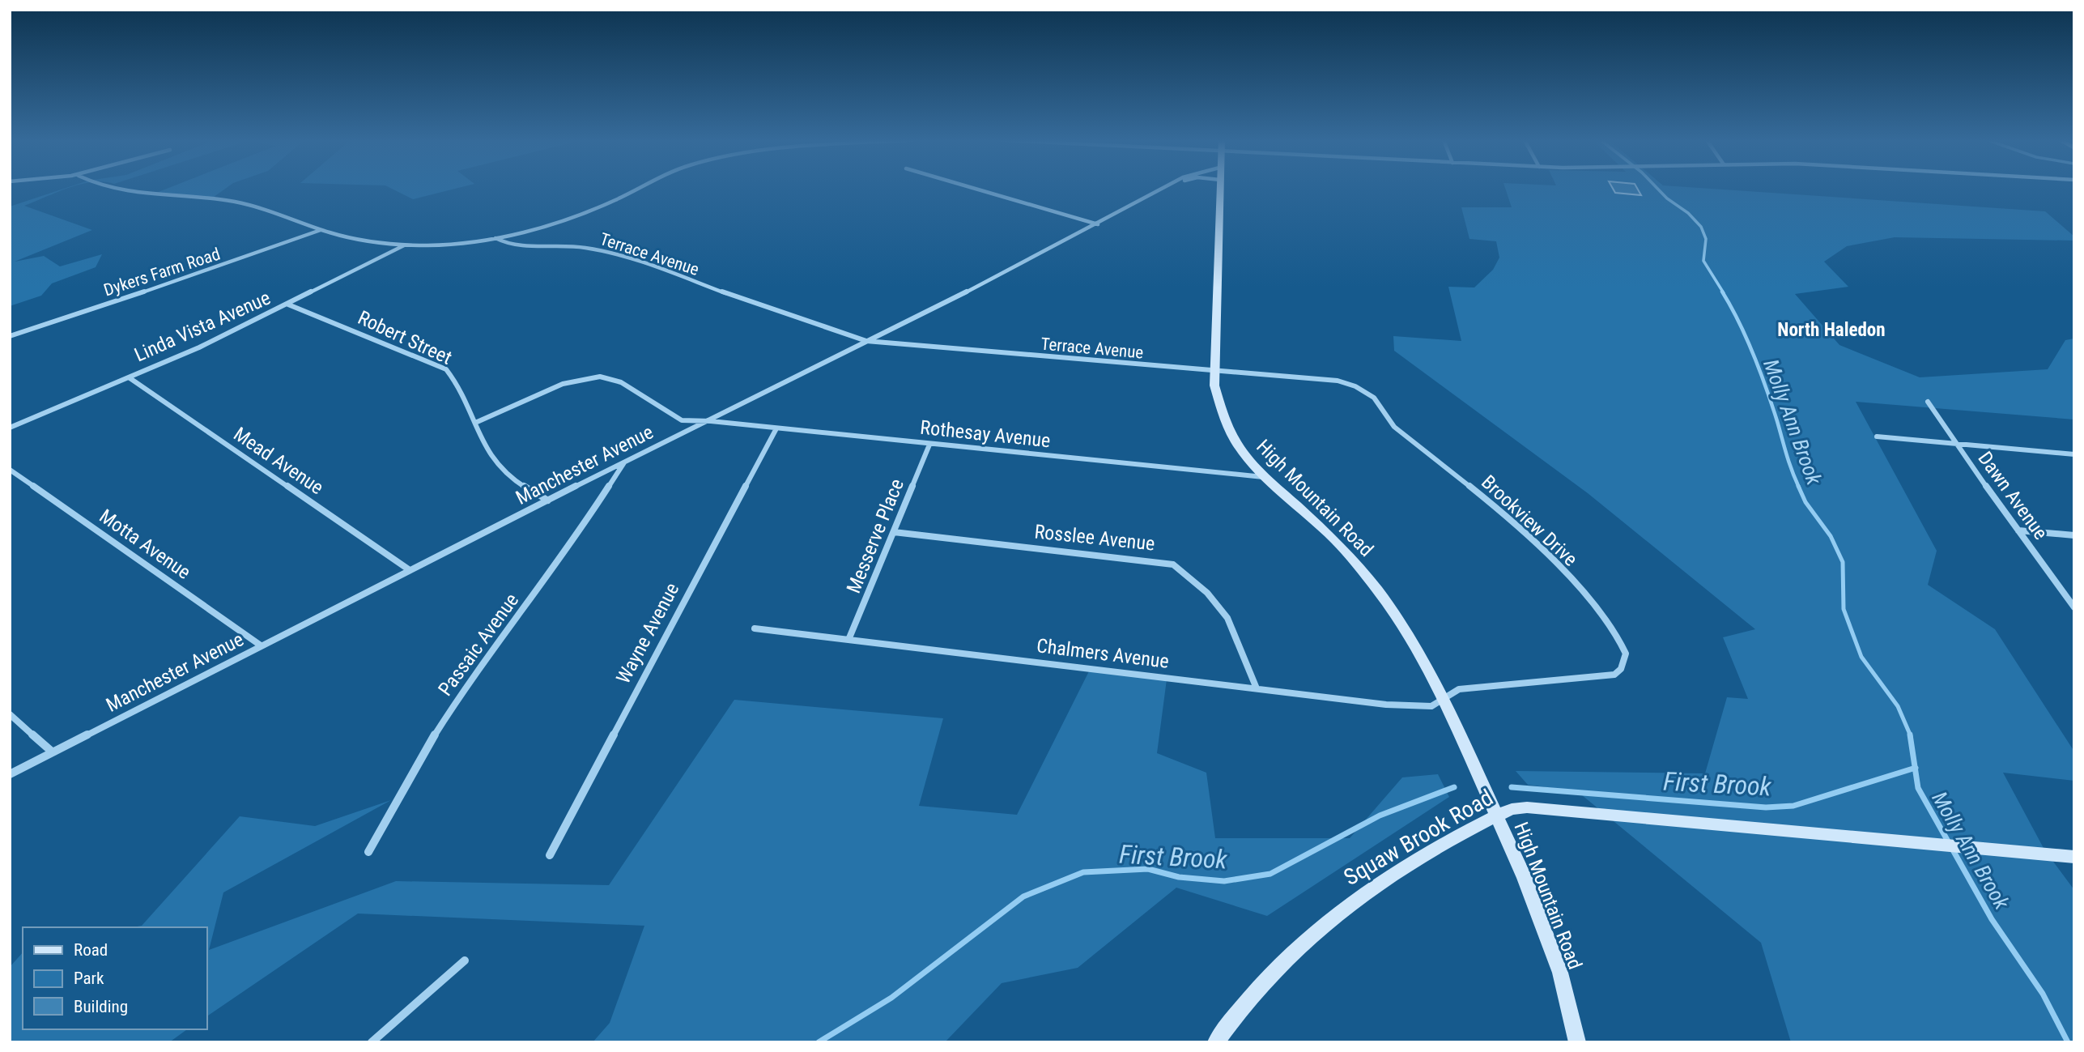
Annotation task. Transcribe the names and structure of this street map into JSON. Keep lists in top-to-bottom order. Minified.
{"streets":{"street":["Terrace Avenue","Dykers Farm Road","Linda Vista Avenue","Robert Street","Rothesay Avenue","Mead Avenue","Manchester Avenue","Dawn Avenue","High Mountain Road","Brookview Drive","Messerve Place","Rosslee Avenue","Motta Avenue","Wayne Avenue","Passaic Avenue","Chalmers Avenue","Squaw Brook Road"]},"crossings":[["Terrace Avenue","Dykers Farm Road"],["Terrace Avenue","Linda Vista Avenue"],["Terrace Avenue","Manchester Avenue"],["Terrace Avenue","High Mountain Road"],["Terrace Avenue","Brookview Drive"],["Linda Vista Avenue","Robert Street"],["Linda Vista Avenue","Mead Avenue"],["Robert Street","Rothesay Avenue"],["Robert Street","Manchester Avenue"],["Rothesay Avenue","Manchester Avenue"],["Rothesay Avenue","High Mountain Road"],["Rothesay Avenue","Messerve Place"],["Rothesay Avenue","Wayne Avenue"],["Mead Avenue","Manchester Avenue"],["Manchester Avenue","Motta Avenue"],["Manchester Avenue","Passaic Avenue"],["High Mountain Road","Brookview Drive"],["High Mountain Road","Chalmers Avenue"],["High Mountain Road","Squaw Brook Road"],["Brookview Drive","Chalmers Avenue"],["Messerve Place","Rosslee Avenue"],["Messerve Place","Chalmers Avenue"],["Rosslee Avenue","Chalmers Avenue"]],"districts":["North Haledon"],"water":["Molly Ann Brook","First Brook"],"legend":["Road","Park","Building"]}
